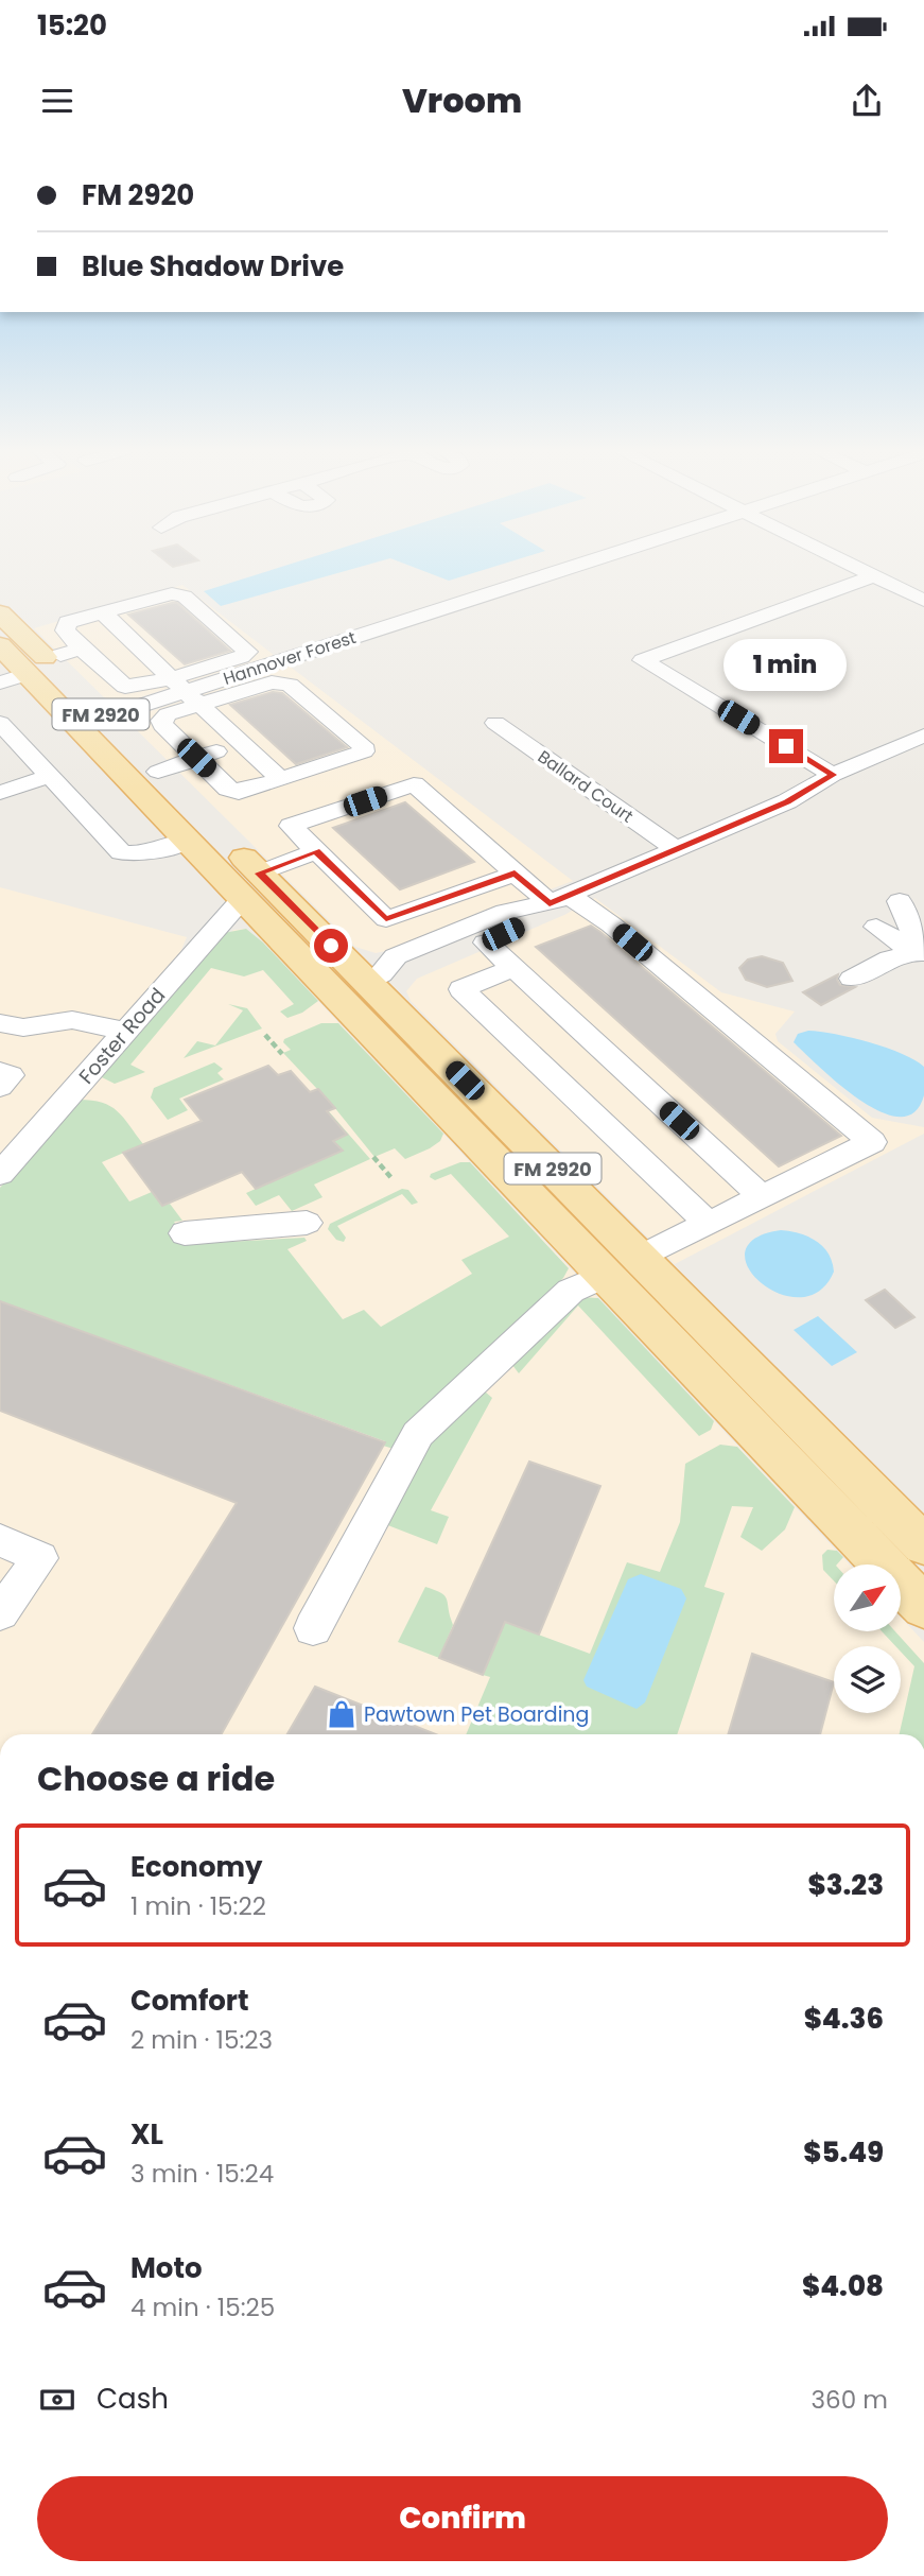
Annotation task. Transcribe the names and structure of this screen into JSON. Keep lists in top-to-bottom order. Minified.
{"streets":{"main road":["FM 2920"],"street":["Hannover Forest","Ballard Court","Foster Road"]},"crossings":[["Hannover Forest","FM 2920"],["FM 2920","Foster Road"]],"places":{"shop":["Pawtown Pet Boarding"]},"north":"top right","page":{"status":"15:20","header":"Vroom","banner":["FM 2920","Blue Shadow Drive"],"bubble":"1 min","heading":"Choose a ride","list":[{"name":"Economy","note":"1 min · 15:22","value":"$3.23"},{"name":"Comfort","note":"2 min · 15:23","value":"$4.36"},{"name":"XL","note":"3 min · 15:24","value":"$5.49"},{"name":"Moto","note":"4 min · 15:25","value":"$4.08"}],"pay":["Cash","360 m"],"buttons":"Confirm"}}
